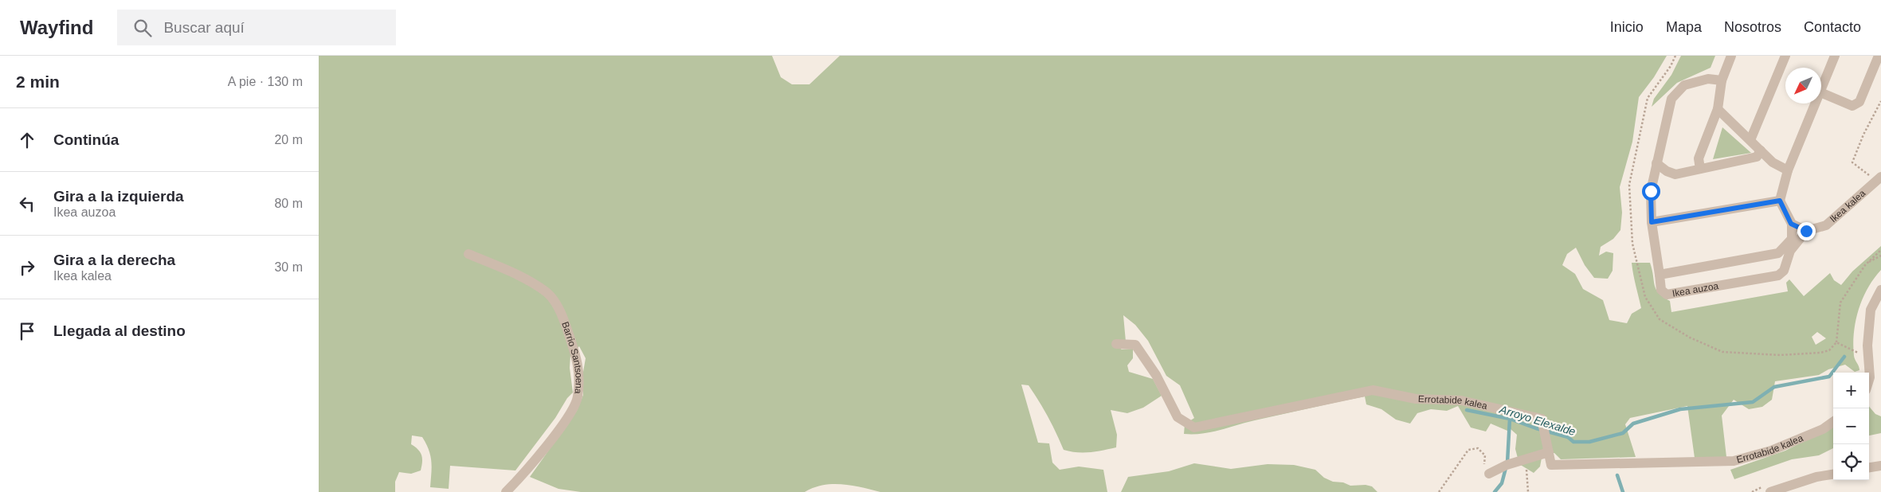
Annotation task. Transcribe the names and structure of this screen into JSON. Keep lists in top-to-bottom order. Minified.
{"streets":{"street":["Ikea kalea","Ikea auzoa","Barrio Santsoena","Errotabide kalea"]},"crossings":[["Ikea kalea","Ikea auzoa"]],"water":["Arroyo Elexalde"],"north":"bottom left","page":{"header":"Wayfind","search":"Buscar aquí","nav":["Inicio","Mapa","Nosotros","Contacto"],"heading":["2 min","A pie · 130 m"],"list":[["Continúa","20 m"],["Gira a la izquierda","Ikea auzoa","80 m"],["Gira a la derecha","Ikea kalea","30 m"],"Llegada al destino"],"map_buttons":["+","−"]}}
